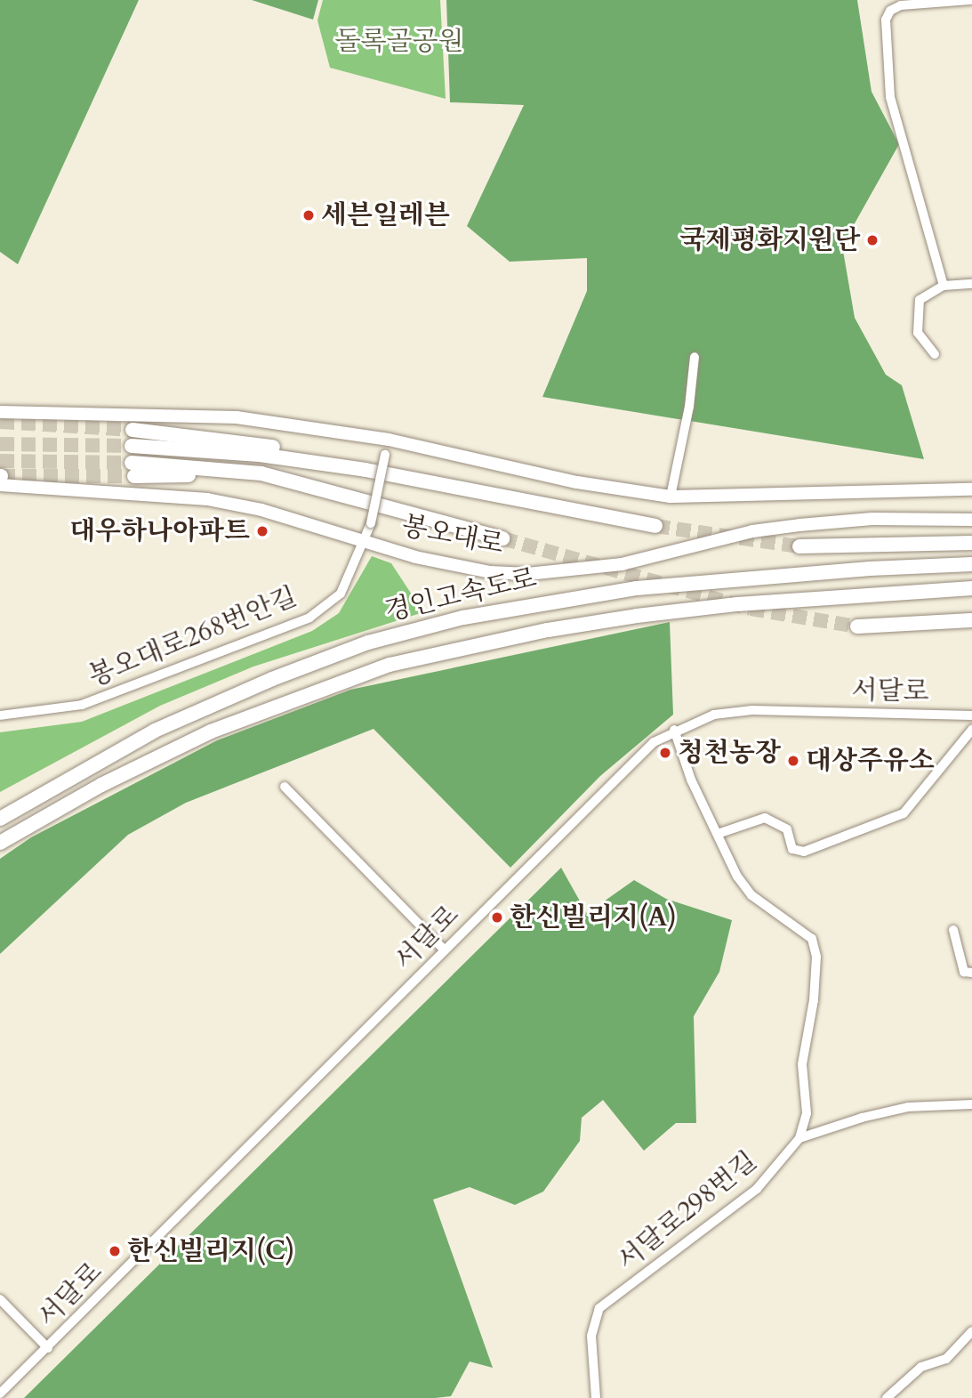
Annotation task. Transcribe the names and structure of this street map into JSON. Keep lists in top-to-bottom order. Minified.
{"streets":{"highway":["봉오대로","경인고속도로"],"street":["봉오대로268번안길","서달로","서달로298번길"]},"crossings":[["봉오대로","봉오대로268번안길"],["서달로","서달로298번길"]],"parks":["돌록골공원"],"places":["세븐일레븐","국제평화지원단","대우하나아파트","청천농장","대상주유소","한신빌리지(A)","한신빌리지(C)"]}
